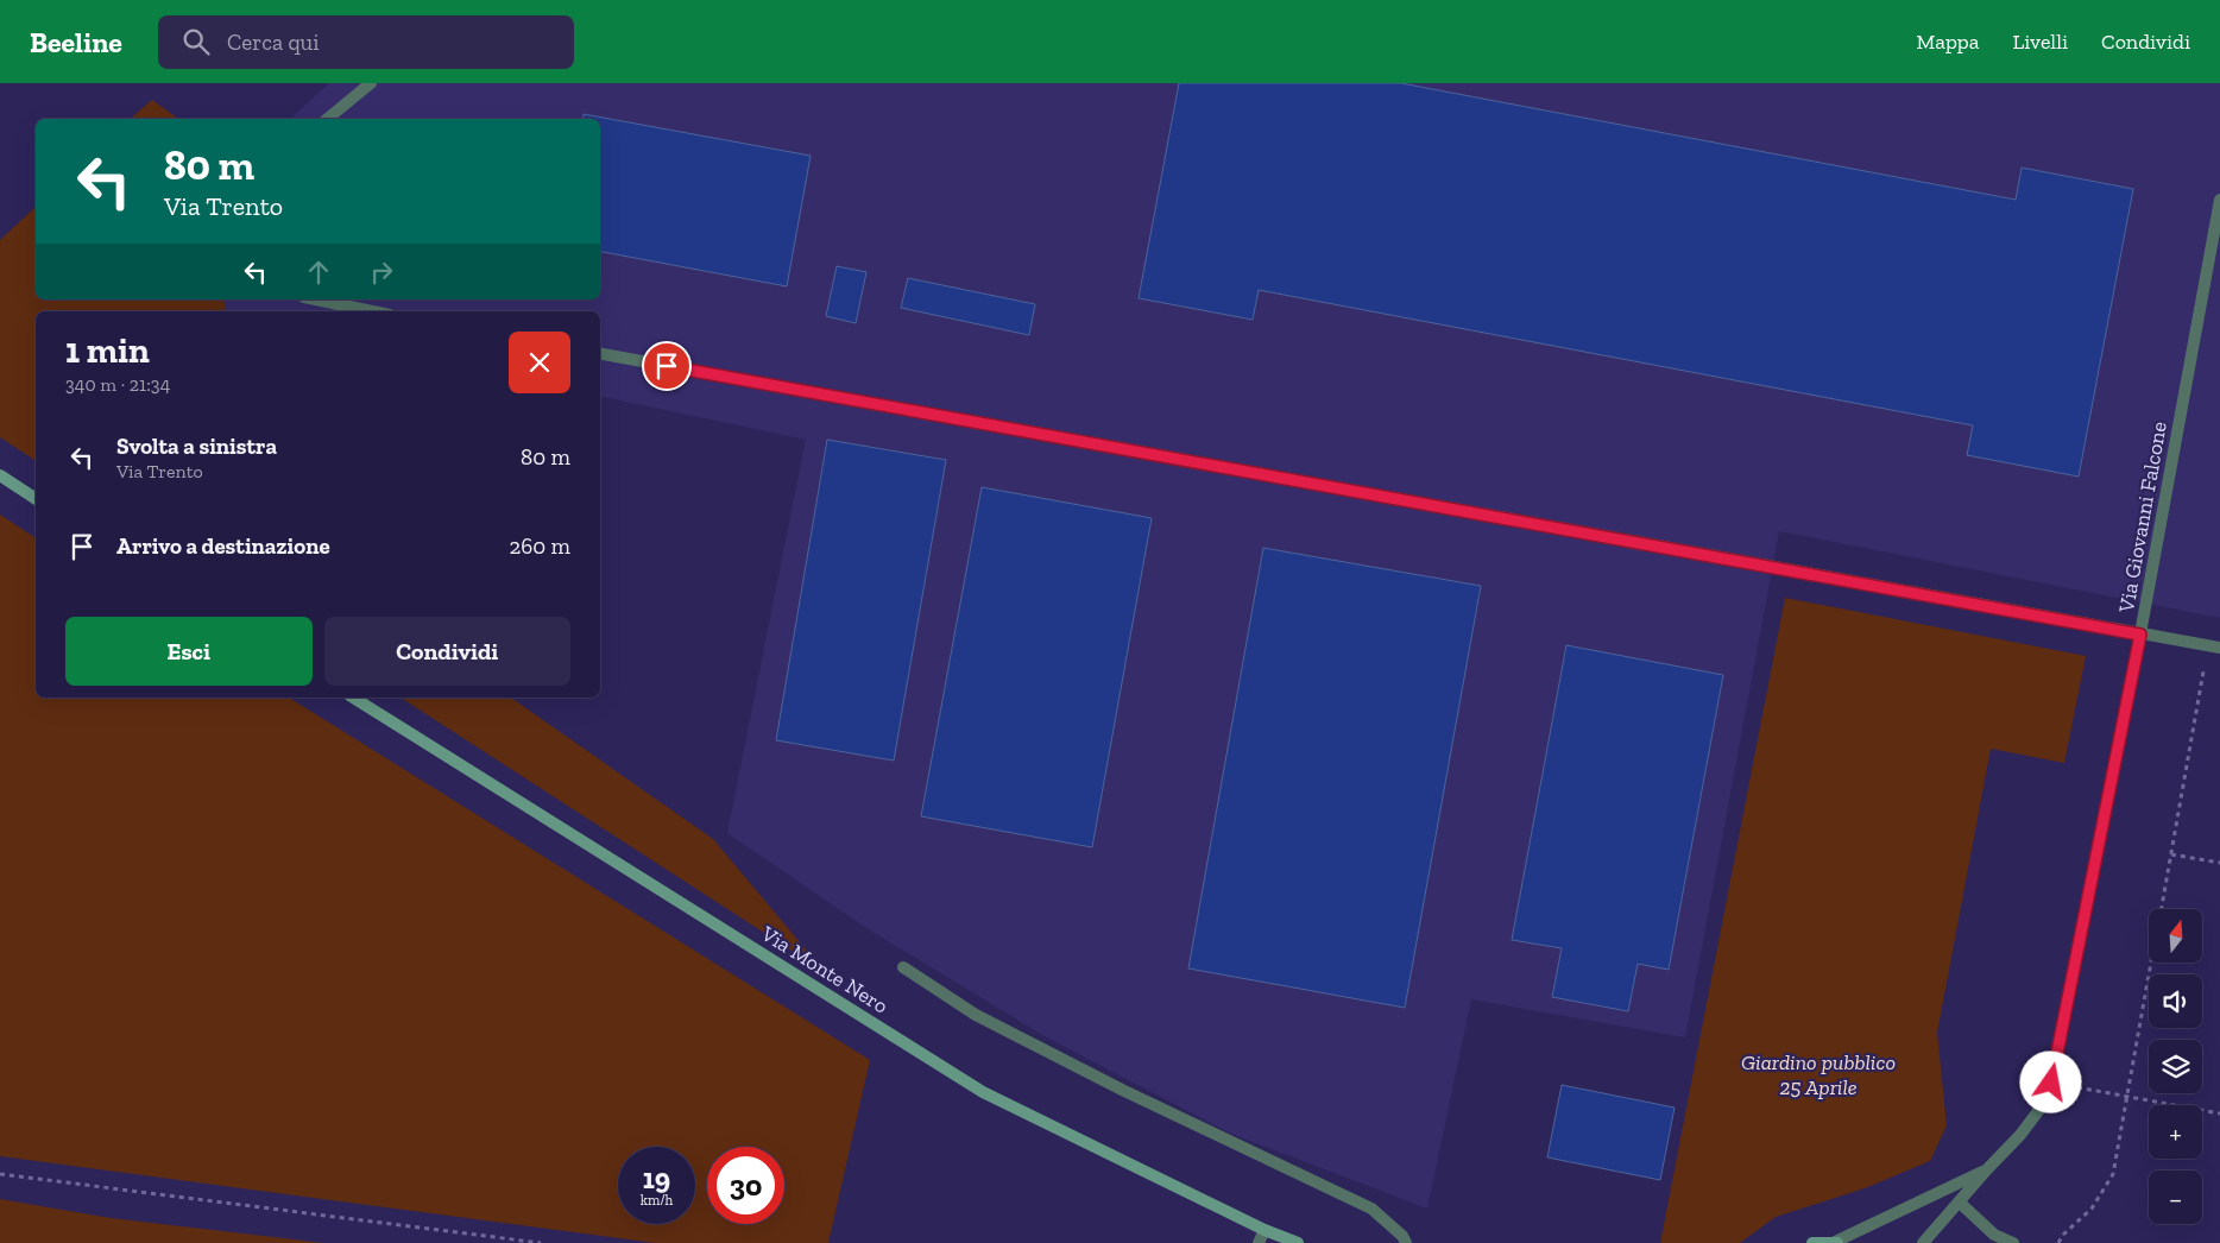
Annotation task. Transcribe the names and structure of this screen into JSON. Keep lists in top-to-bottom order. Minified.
{"streets":{"street":["Via Giovanni Falcone","Via Monte Nero"]},"parks":["Giardino pubblico 25 Aprile"],"north":"top","page":{"header":"Beeline","search":"Cerca qui","nav":["Mappa","Livelli","Condividi"],"turn":["80 m","Via Trento"],"heading":["1 min","340 m · 21:34"],"list":[{"name":"Svolta a sinistra","note":"Via Trento","value":"80 m"},{"name":"Arrivo a destinazione","value":"260 m"}],"buttons":["Esci","Condividi"],"map_buttons":["+","−"],"speed":"19 km/h","limit":"30"}}
